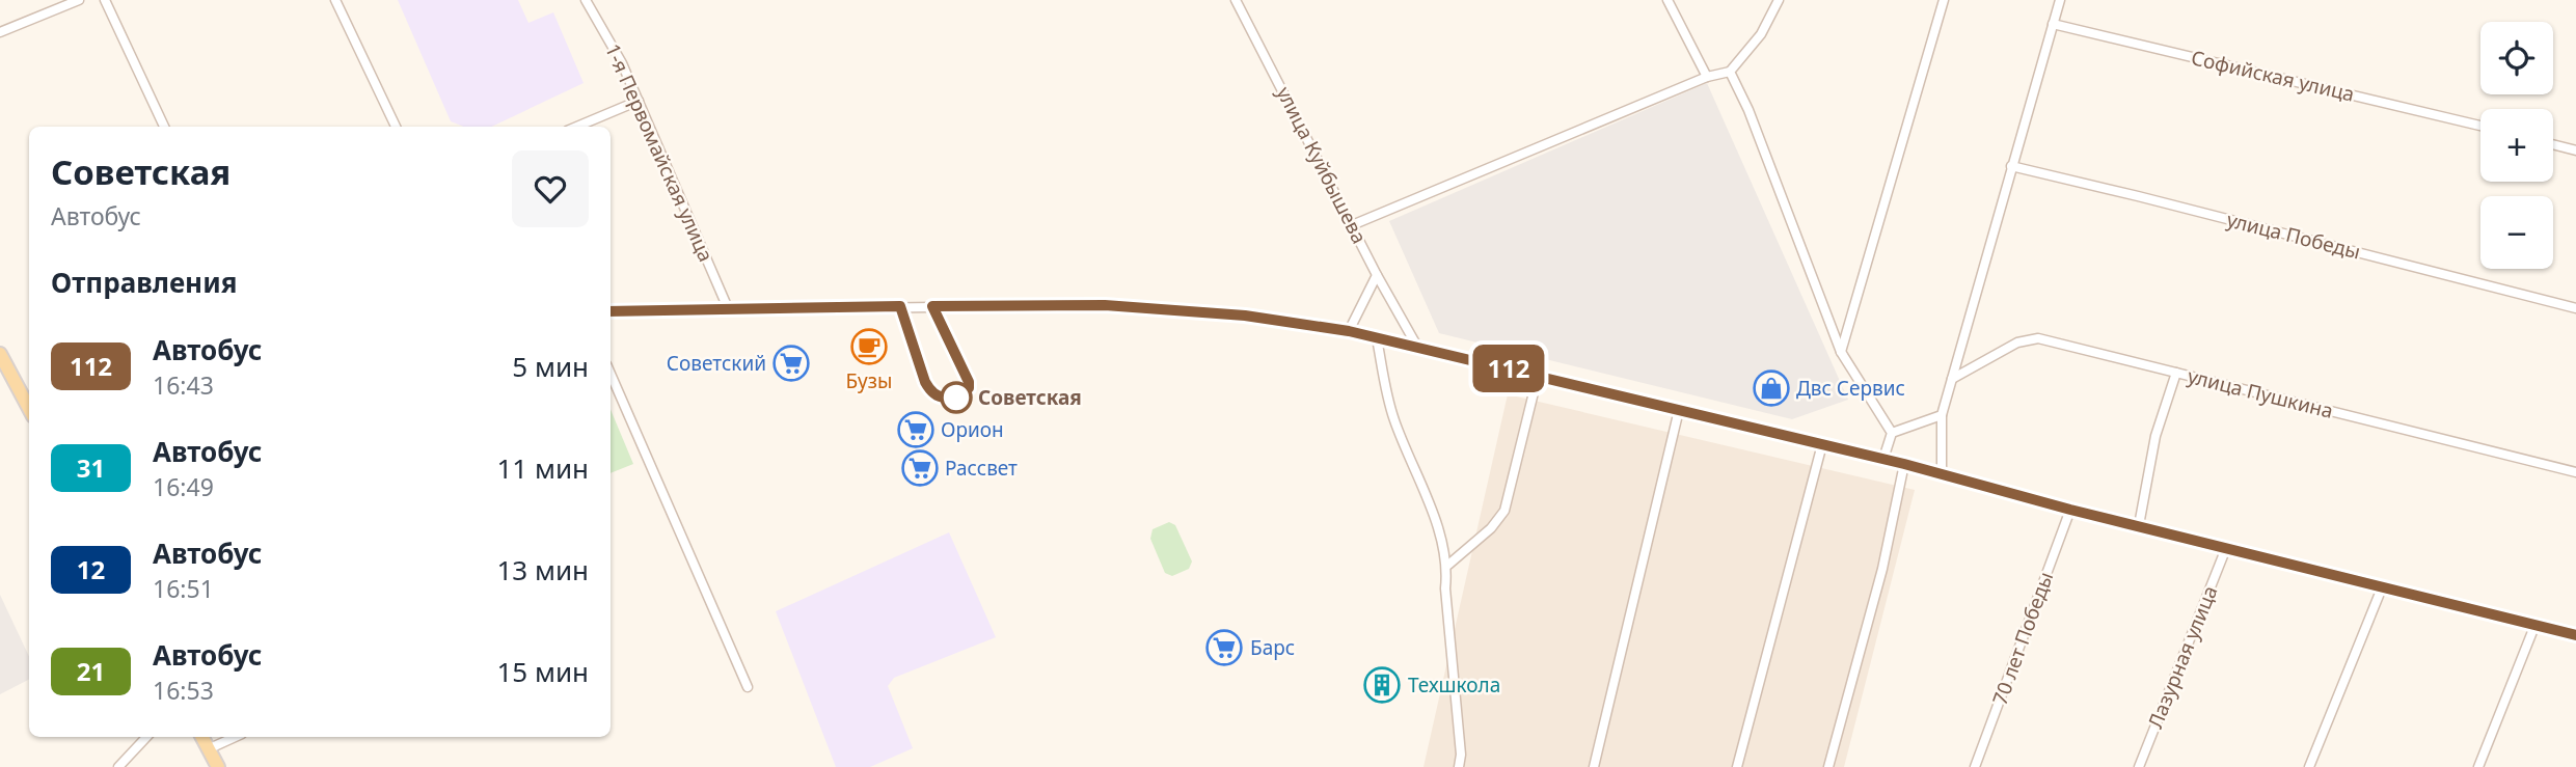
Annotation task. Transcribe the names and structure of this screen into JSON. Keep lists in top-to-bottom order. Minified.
{"streets":{"street":["Софийская улица","1-я Первомайская улица","улица Куйбышева","улица Победы","улица Пушкина","70 лет Победы","Лазурная улица"]},"places":{"cafe":["Бузы"],"supermarket":["Советский","Орион","Рассвет","Барс"],"shop":["Двс Сервис"],"other":["Советская"],"building":["Техшкола"]},"lines":["bus line 112"],"page":{"on_map":"112","map_buttons":["+","−"],"heading":[["Советская","Автобус"],"Отправления"],"list":[{"mark":"112","name":"Автобус","note":"16:43","value":"5 мин"},{"mark":"31","name":"Автобус","note":"16:49","value":"11 мин"},{"mark":"12","name":"Автобус","note":"16:51","value":"13 мин"},{"mark":"21","name":"Автобус","note":"16:53","value":"15 мин"}]}}
